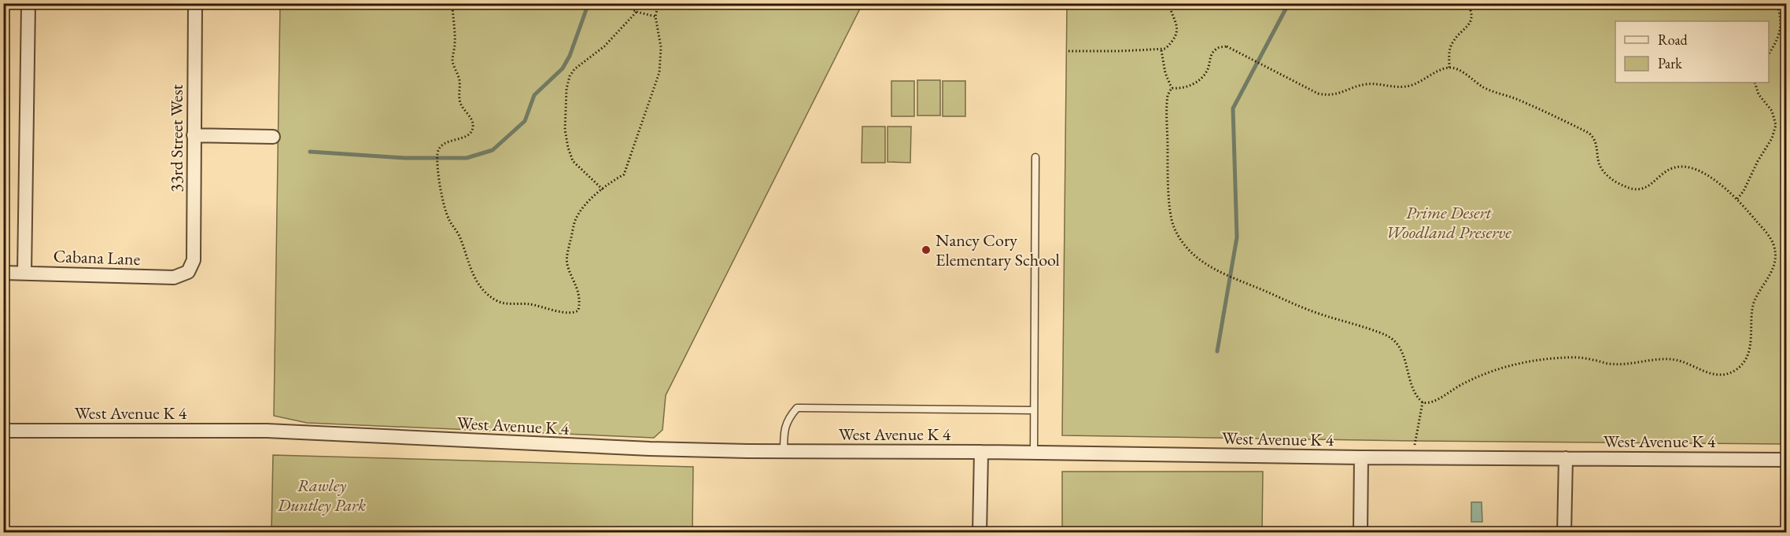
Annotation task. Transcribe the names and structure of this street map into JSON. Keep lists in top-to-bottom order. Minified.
{"streets":{"street":["33rd Street West","Cabana Lane","West Avenue K 4"]},"crossings":[["33rd Street West","Cabana Lane"]],"parks":["Prime Desert Woodland Preserve","Rawley Duntley Park"],"places":["Nancy Cory Elementary School"],"legend":["Road","Park"]}
